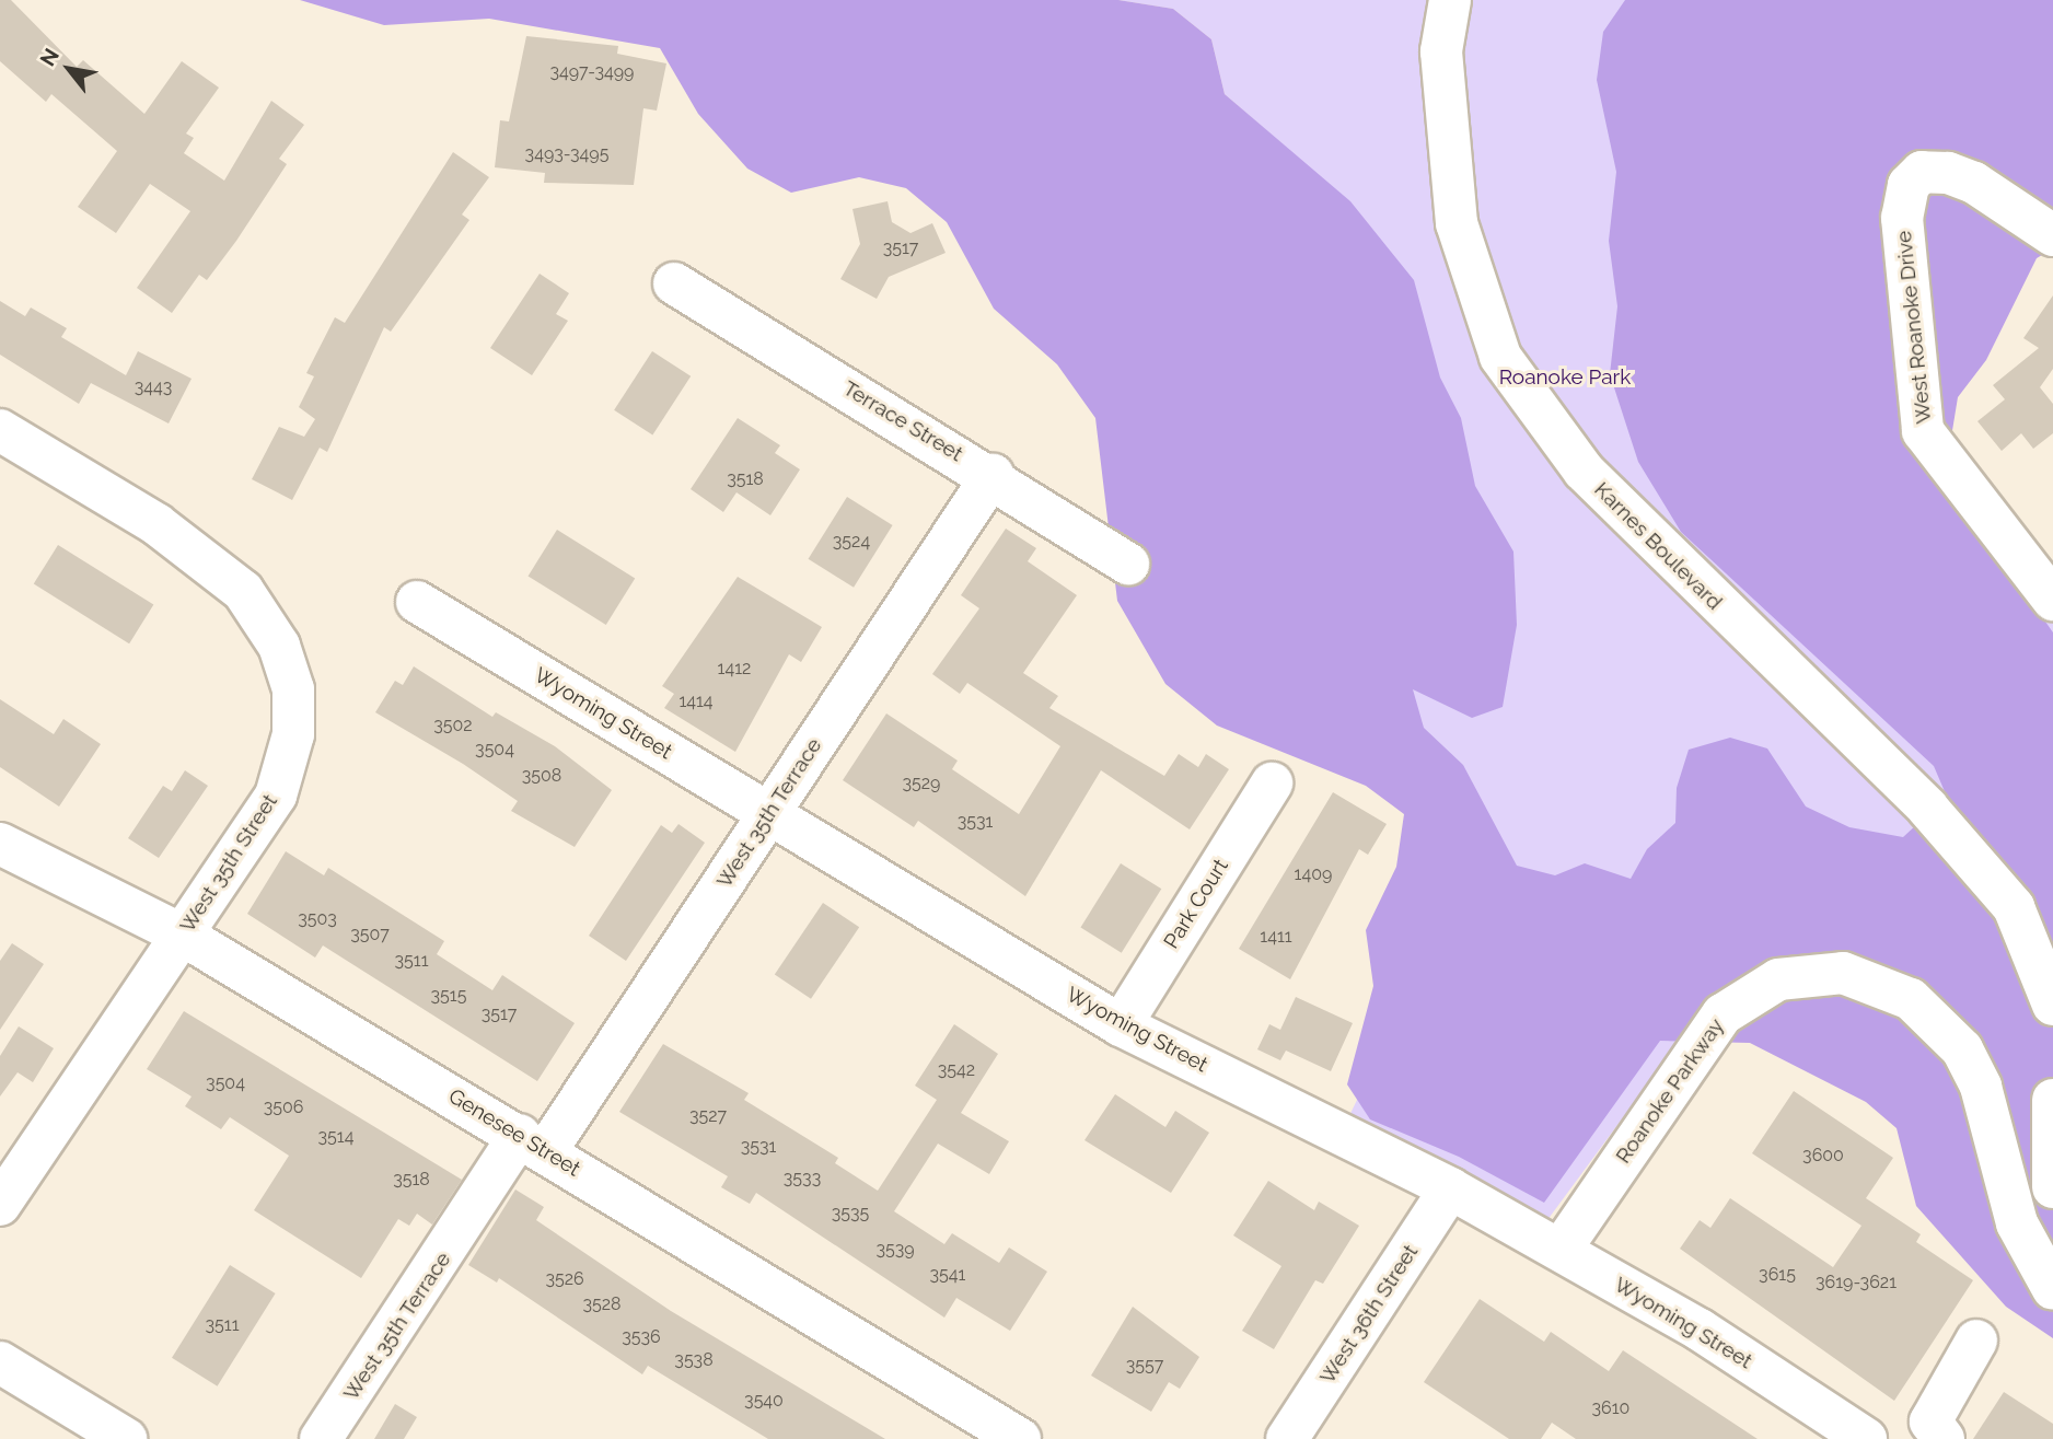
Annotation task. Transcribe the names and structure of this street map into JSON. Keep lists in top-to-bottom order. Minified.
{"streets":{"street":["West Roanoke Drive","Terrace Street","Karnes Boulevard","Wyoming Street","West 35th Terrace","West 35th Street","Park Court","Roanoke Parkway","Genesee Street","West 36th Street"]},"crossings":[["Terrace Street","West 35th Terrace"],["Wyoming Street","West 35th Terrace"],["Wyoming Street","Park Court"],["Wyoming Street","Roanoke Parkway"],["Wyoming Street","West 36th Street"],["West 35th Terrace","Genesee Street"],["West 35th Street","Genesee Street"]],"parks":["Roanoke Park"],"house_numbers":["3497-3499","3493-3495","3517","3443","3518","3524","1412","1414","3502","3504","3508","3529","3531","1409","3503","3507","1411","3511","3515","3517","3542","3504","3506","3527","3514","3531","3600","3533","3518","3535","3539","3541","3615","3526","3619-3621","3528","3511","3536","3538","3557","3540","3610"],"north":"top left"}
